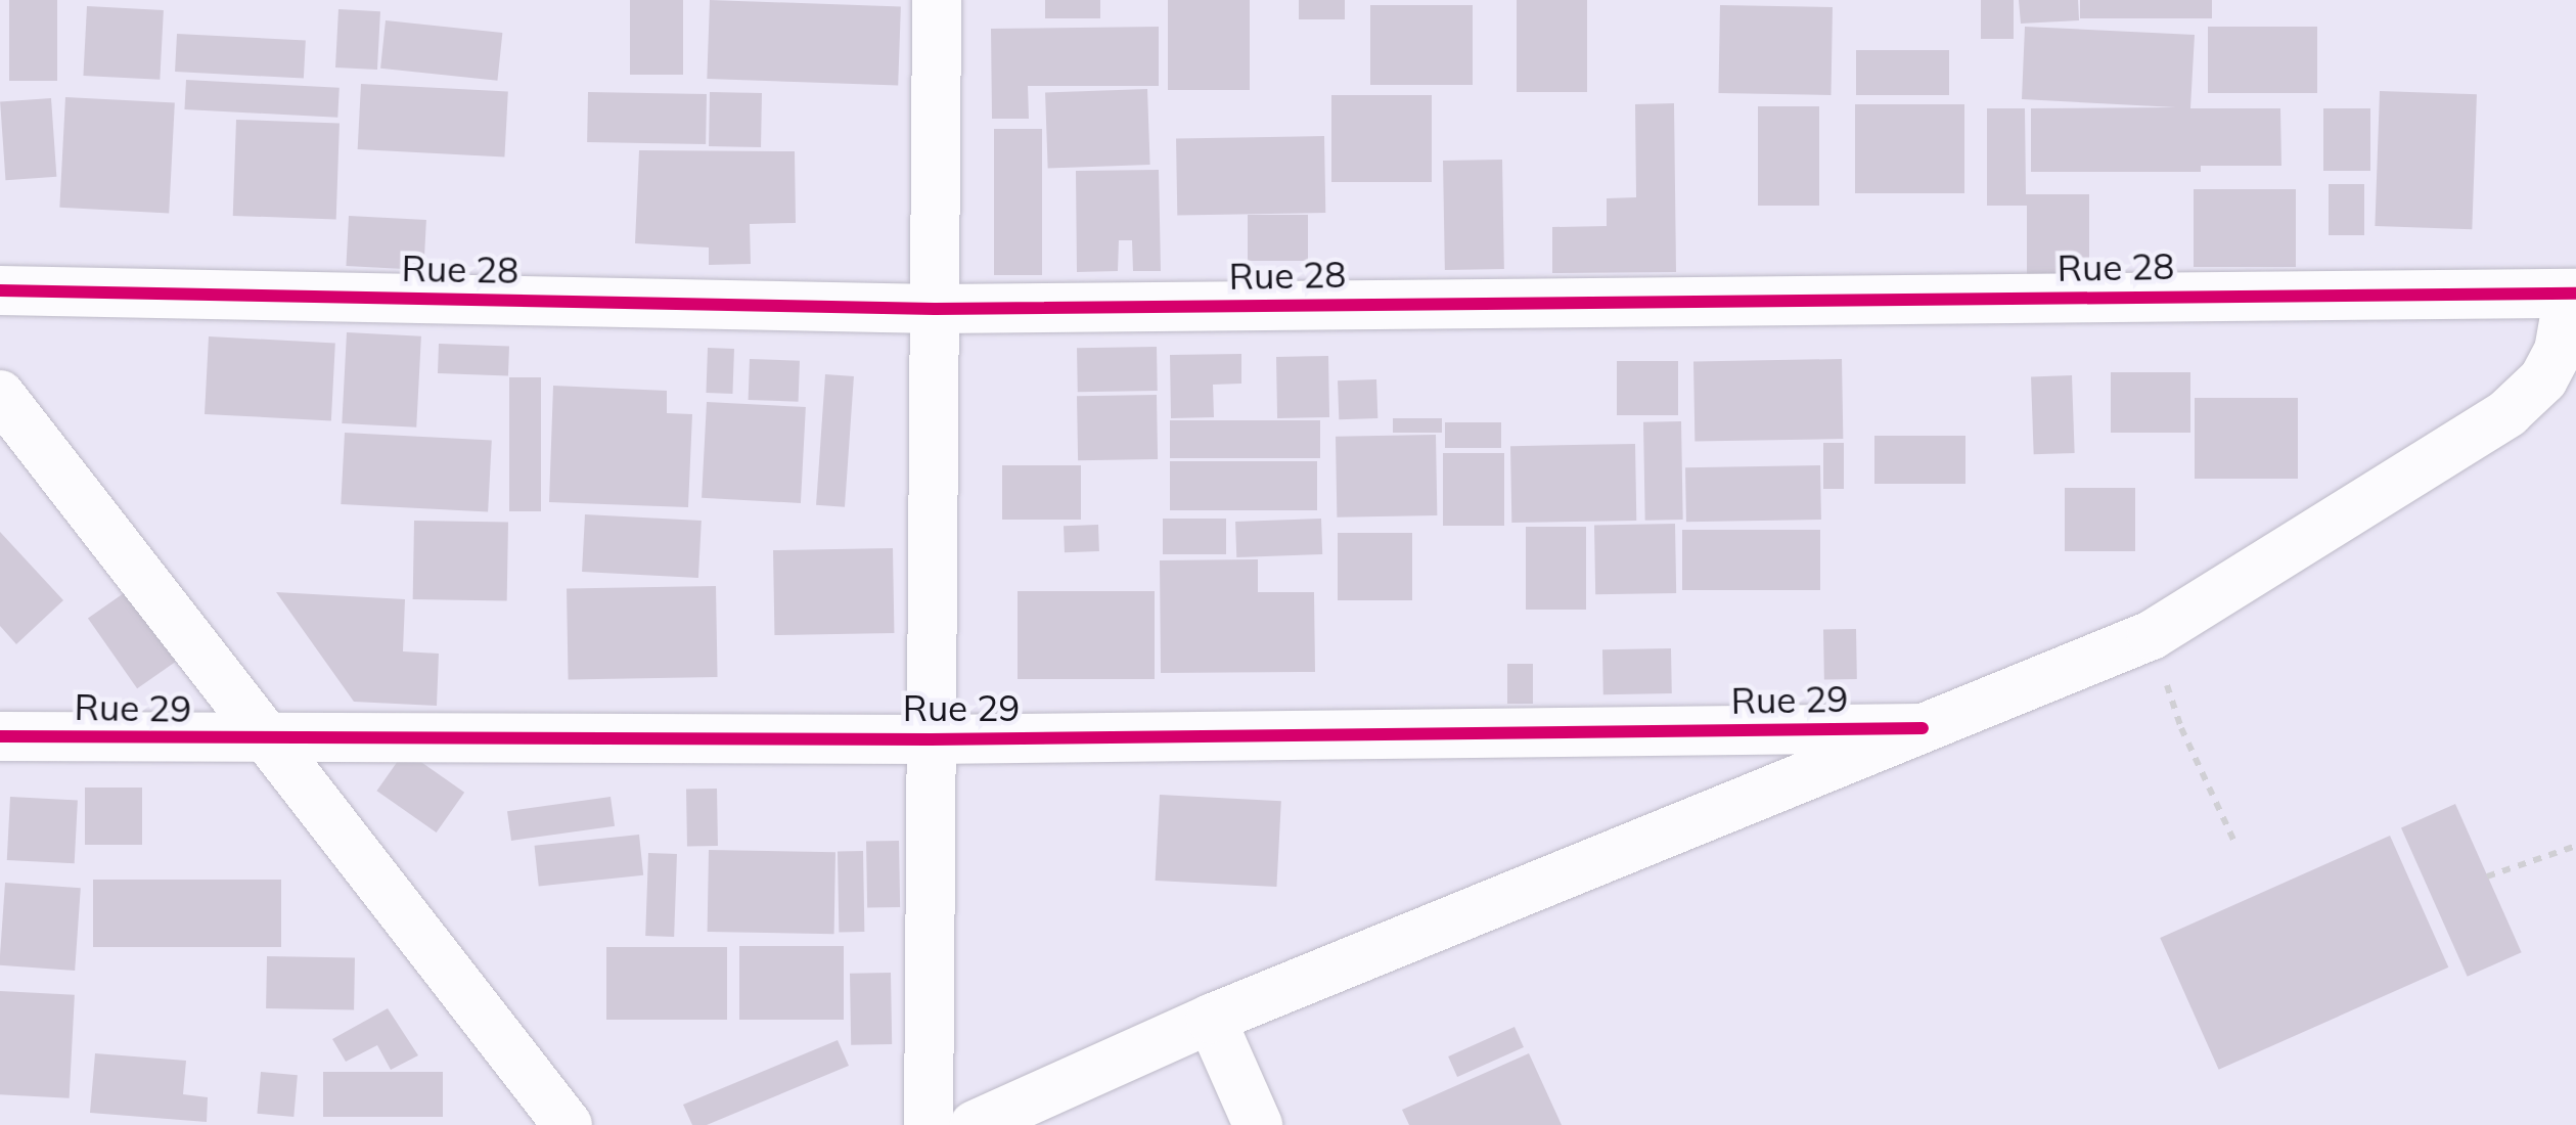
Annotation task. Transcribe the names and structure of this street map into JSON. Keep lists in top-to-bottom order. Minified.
{"streets":{"street":["Rue 28","Rue 29"]}}
